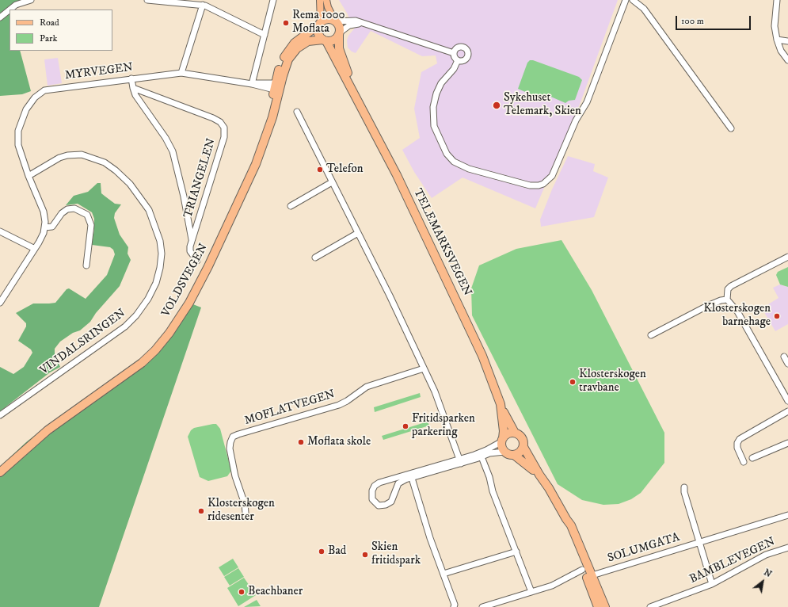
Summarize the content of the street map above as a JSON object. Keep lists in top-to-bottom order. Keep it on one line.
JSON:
{"streets":{"highway":["TELEMARKSVEGEN","VOLDSVEGEN"],"street":["MYRVEGEN","TRIANGELEN","VINDALSRINGEN","MOFLATVEGEN","SOLUMGATA","BAMBLEVEGEN"]},"crossings":[["MYRVEGEN","TRIANGELEN"],["MYRVEGEN","VOLDSVEGEN"],["MYRVEGEN","VINDALSRINGEN"],["TELEMARKSVEGEN","VOLDSVEGEN"]],"places":["Rema 1000 Moflata","Sykehuset Telemark, Skien","Telefon","Klosterskogen barnehage","Klosterskogen travbane","Fritidsparken parkering","Moflata skole","Klosterskogen ridesenter","Bad","Skien fritidspark","Beachbaner"],"legend":["Road","Park"],"scale_bar":"100 m","north":"top right"}
